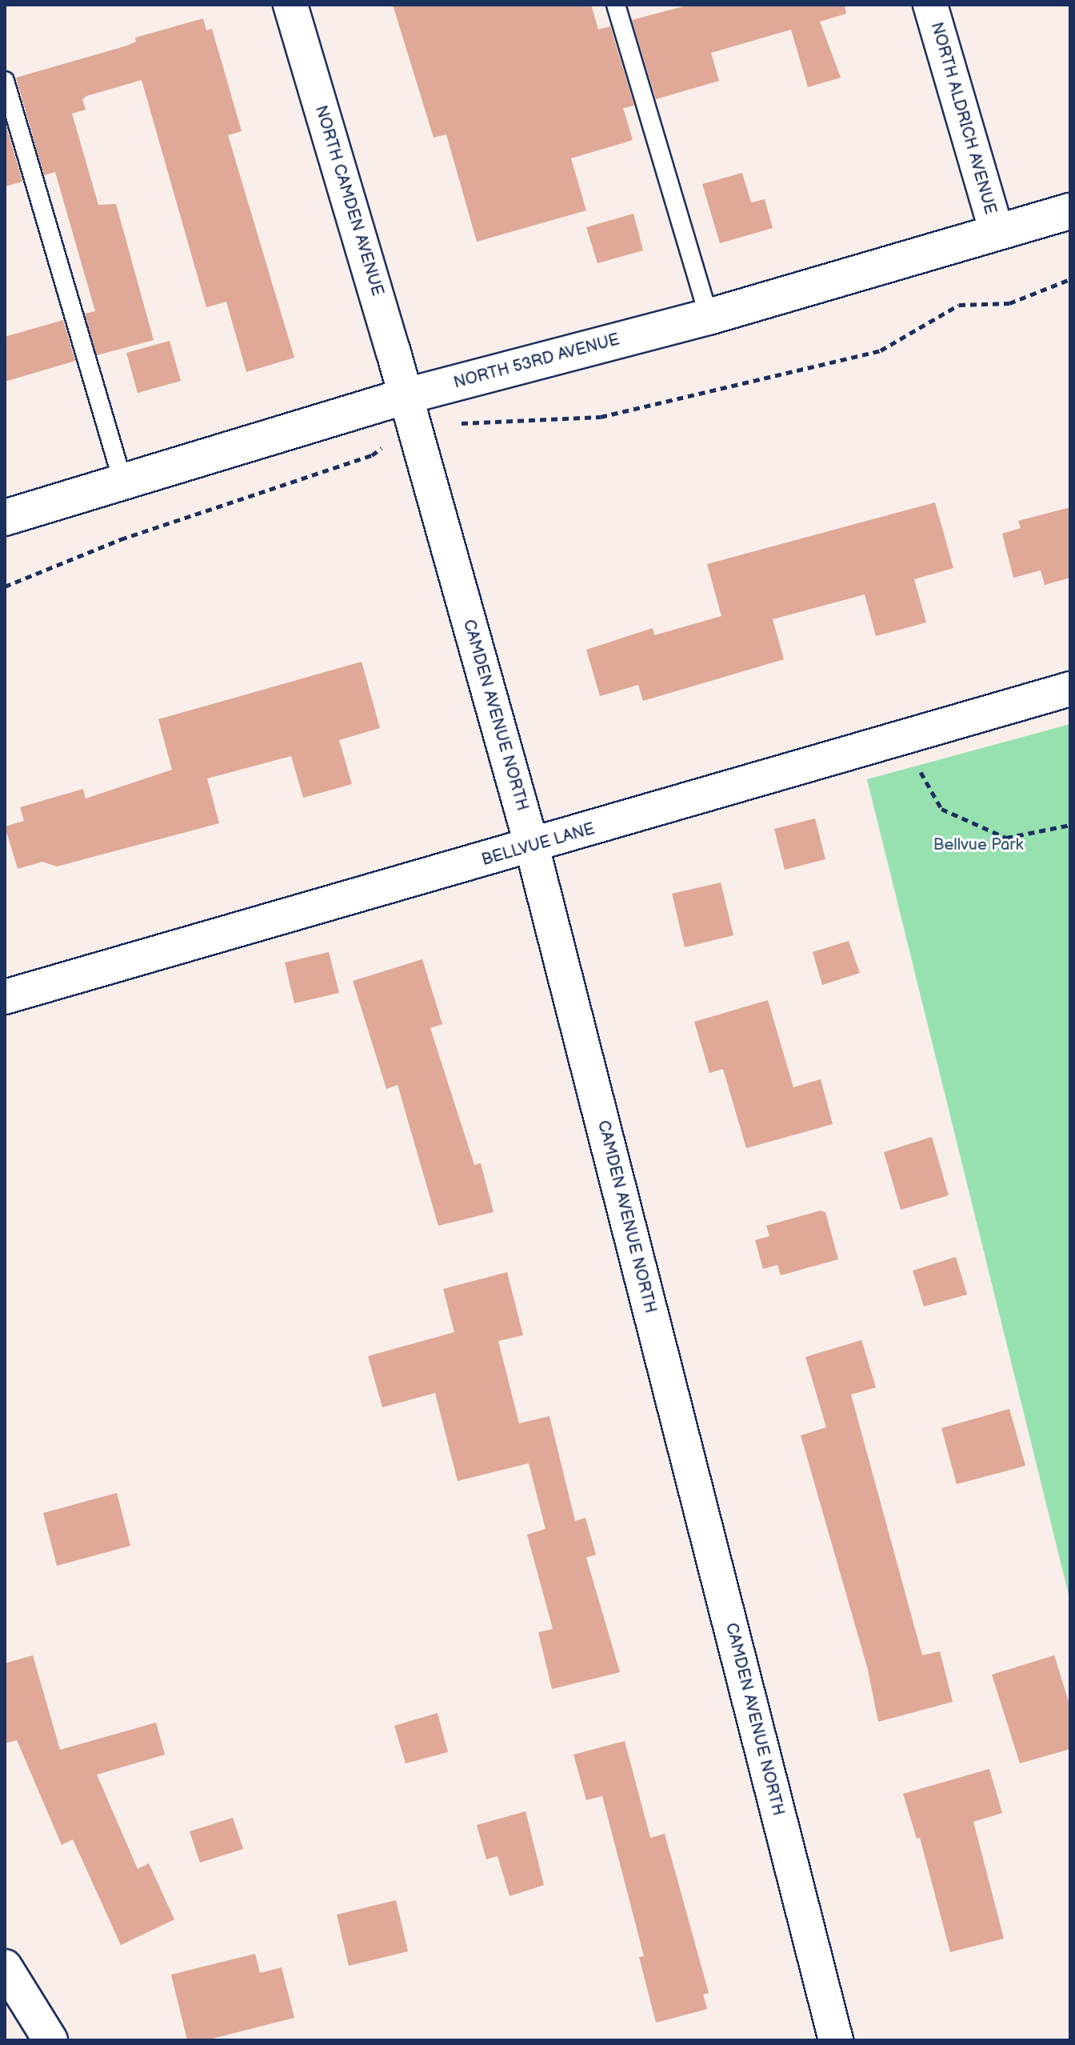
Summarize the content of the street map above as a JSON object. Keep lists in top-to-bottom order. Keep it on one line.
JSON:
{"streets":{"street":["NORTH ALDRICH AVENUE","NORTH CAMDEN AVENUE","NORTH 53RD AVENUE","CAMDEN AVENUE NORTH","BELLVUE LANE"]},"crossings":[["NORTH ALDRICH AVENUE","NORTH 53RD AVENUE"],["NORTH CAMDEN AVENUE","NORTH 53RD AVENUE"],["NORTH CAMDEN AVENUE","CAMDEN AVENUE NORTH"],["NORTH 53RD AVENUE","CAMDEN AVENUE NORTH"],["CAMDEN AVENUE NORTH","BELLVUE LANE"]],"parks":["Bellvue Park"]}
